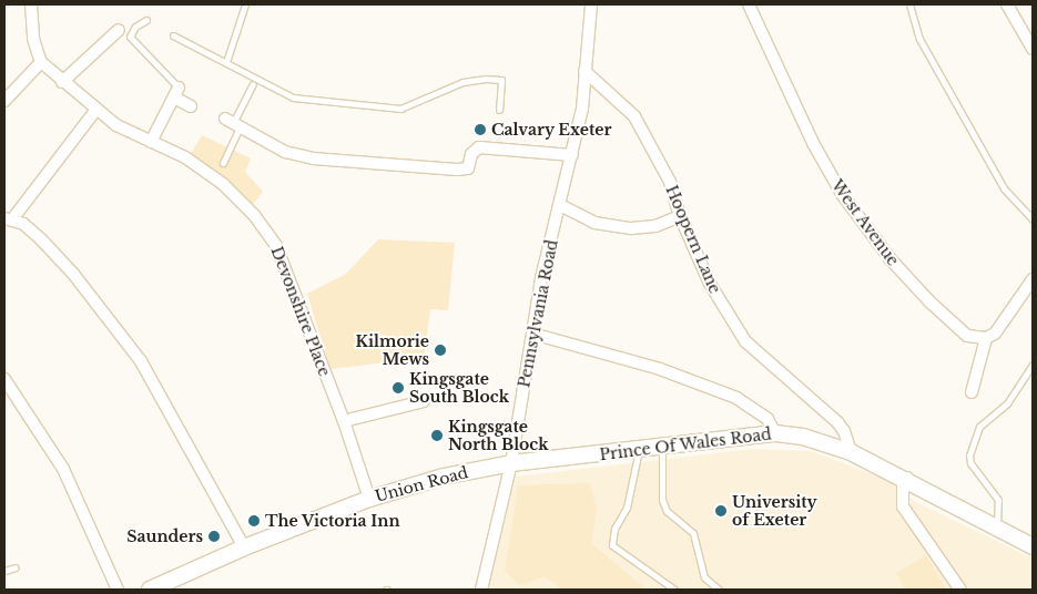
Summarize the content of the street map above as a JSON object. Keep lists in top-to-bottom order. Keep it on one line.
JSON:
{"streets":{"street":["West Avenue","Hoopern Lane","Devonshire Place","Pennsylvania Road","Prince Of Wales Road","Union Road"]},"crossings":[["Hoopern Lane","Pennsylvania Road"],["Hoopern Lane","Prince Of Wales Road"],["Devonshire Place","Union Road"],["Pennsylvania Road","Prince Of Wales Road"],["Pennsylvania Road","Union Road"],["Prince Of Wales Road","Union Road"]],"places":["Calvary Exeter","Kilmorie Mews","Kingsgate South Block","Kingsgate North Block","University of Exeter","The Victoria Inn","Saunders"]}
